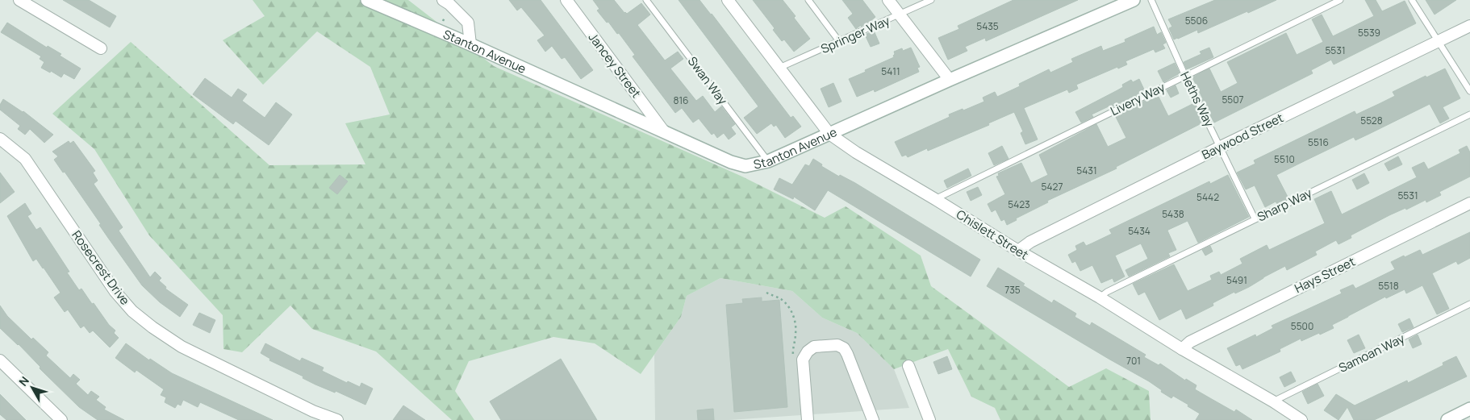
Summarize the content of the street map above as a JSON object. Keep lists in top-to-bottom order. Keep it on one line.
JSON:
{"streets":{"street":["Stanton Avenue","Jancey Street","Baywood Street","Chislett Street","Rosecrest Drive","Hays Street"],"lane":["Springer Way","Swan Way","Livery Way","Heths Way","Sharp Way","Samoan Way"]},"crossings":[["Springer Way","Chislett Street"],["Stanton Avenue","Jancey Street"],["Stanton Avenue","Swan Way"],["Stanton Avenue","Chislett Street"],["Livery Way","Heths Way"],["Livery Way","Chislett Street"],["Heths Way","Baywood Street"],["Heths Way","Sharp Way"],["Baywood Street","Chislett Street"],["Sharp Way","Chislett Street"],["Chislett Street","Hays Street"],["Chislett Street","Samoan Way"]],"house_numbers":["5506","5435","5539","5531","5411","5507","816","5528","5516","5510","5431","5427","5531","5442","5423","5438","5434","5491","5518","735","5500","701"],"north":"top left"}
